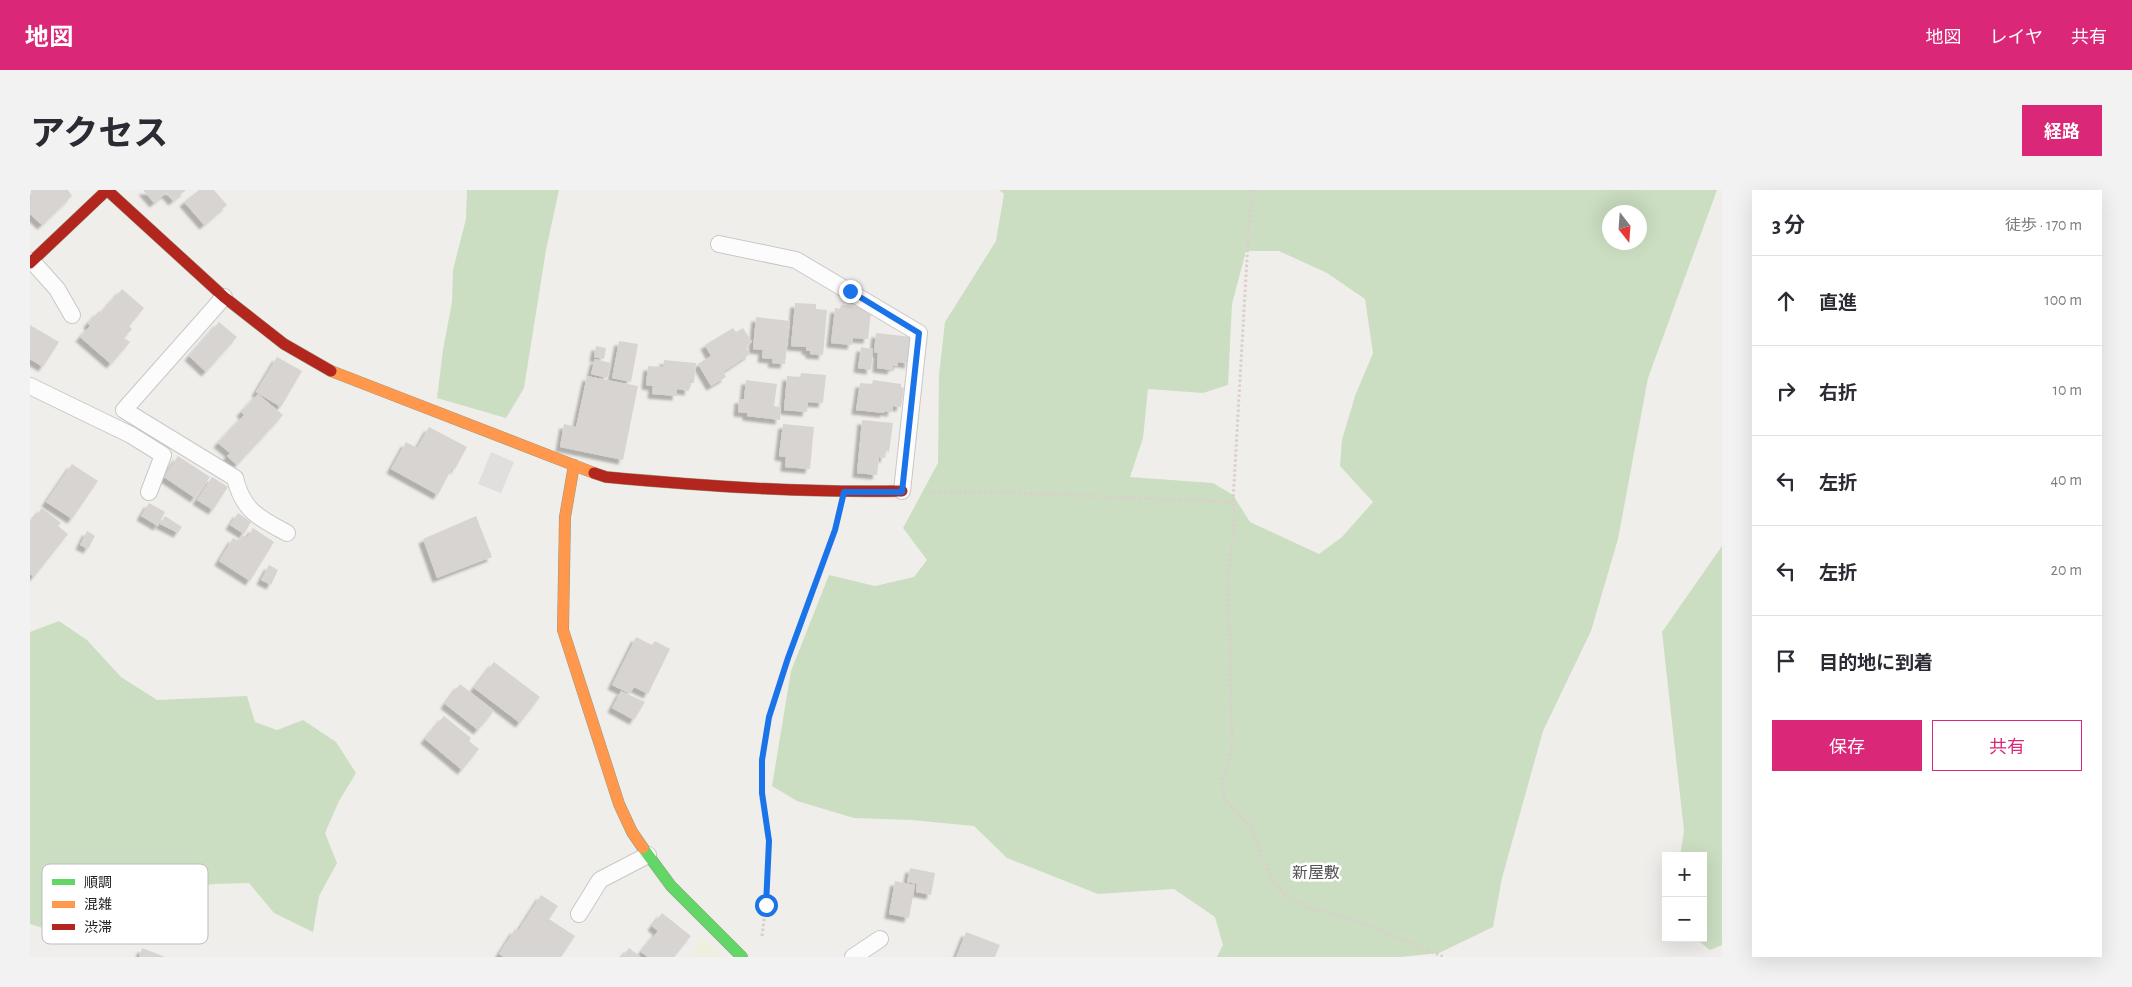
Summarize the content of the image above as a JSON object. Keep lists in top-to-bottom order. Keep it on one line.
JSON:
{"districts":["新屋敷"],"legend":["順調","混雑","渋滞"],"north":"bottom","page":{"header":"地図","nav":["地図","レイヤ","共有"],"title":"アクセス","buttons":["経路",["保存","共有"]],"heading":["3 分","徒歩 · 170 m"],"list":[["直進","100 m"],["右折","10 m"],["左折","40 m"],["左折","20 m"],"目的地に到着"],"map_buttons":["+","−"]}}
